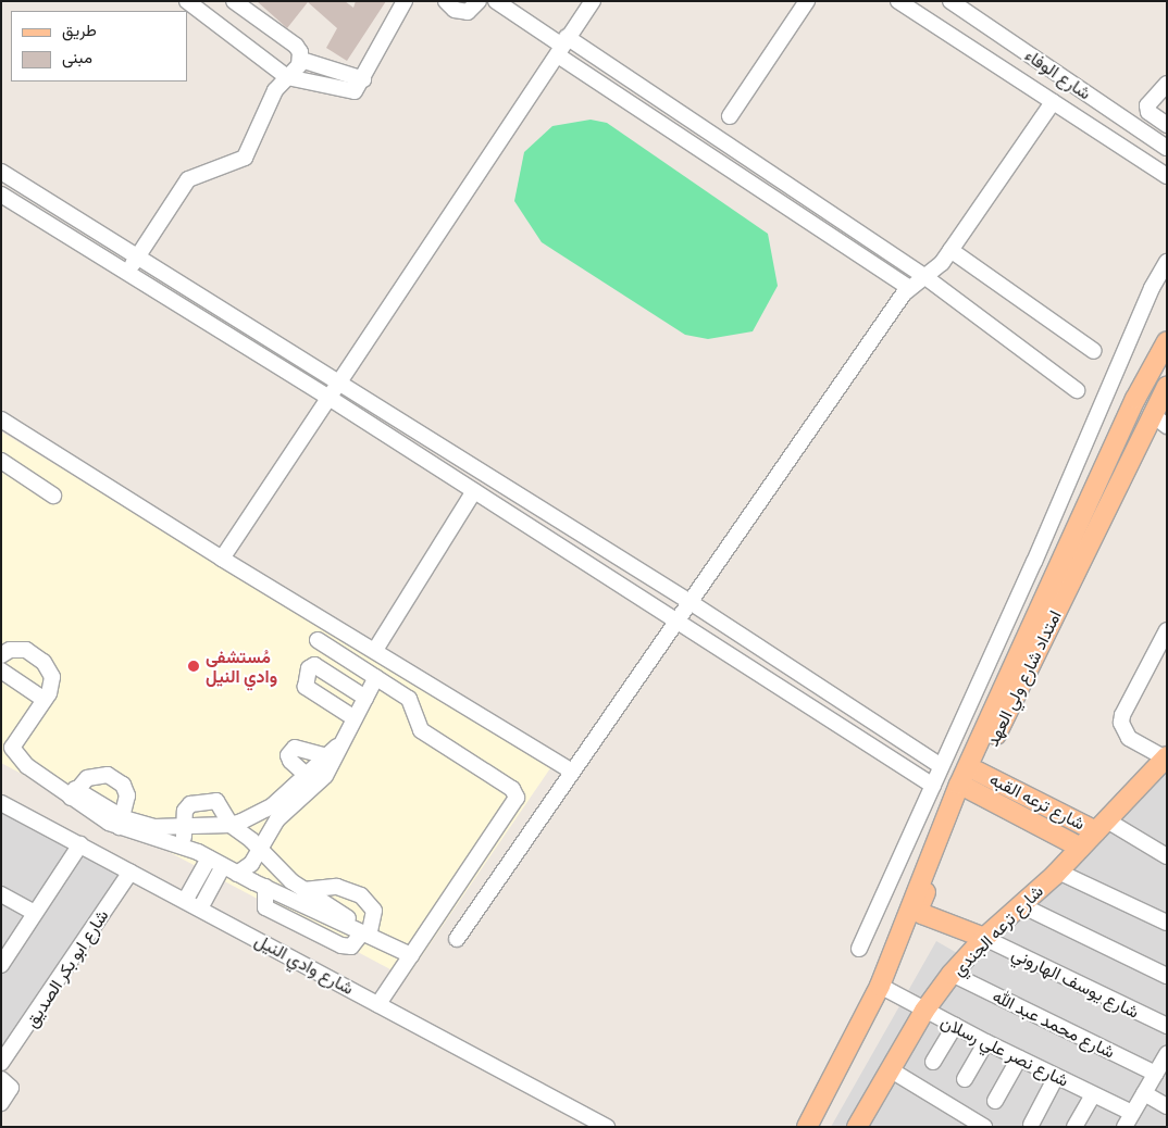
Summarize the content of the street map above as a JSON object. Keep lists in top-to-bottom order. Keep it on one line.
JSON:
{"streets":{"main road":["امتداد شارع ولي العهد","شارع ترعه القبه","شارع ترعه الجندي"],"street":["شارع الوفاء","شارع وادي النيل","شارع ابو بكر الصديق","شارع يوسف الهاروني","شارع محمد عبد الله","شارع نصر علي رسلان"]},"crossings":[["امتداد شارع ولي العهد","شارع ترعه القبه"],["شارع ترعه القبه","شارع ترعه الجندي"],["شارع ترعه الجندي","شارع يوسف الهاروني"],["شارع ترعه الجندي","شارع محمد عبد الله"],["شارع ترعه الجندي","شارع نصر علي رسلان"],["شارع وادي النيل","شارع ابو بكر الصديق"]],"places":["مُستشفى وادي النيل"],"legend":["طريق","مبنى"]}
